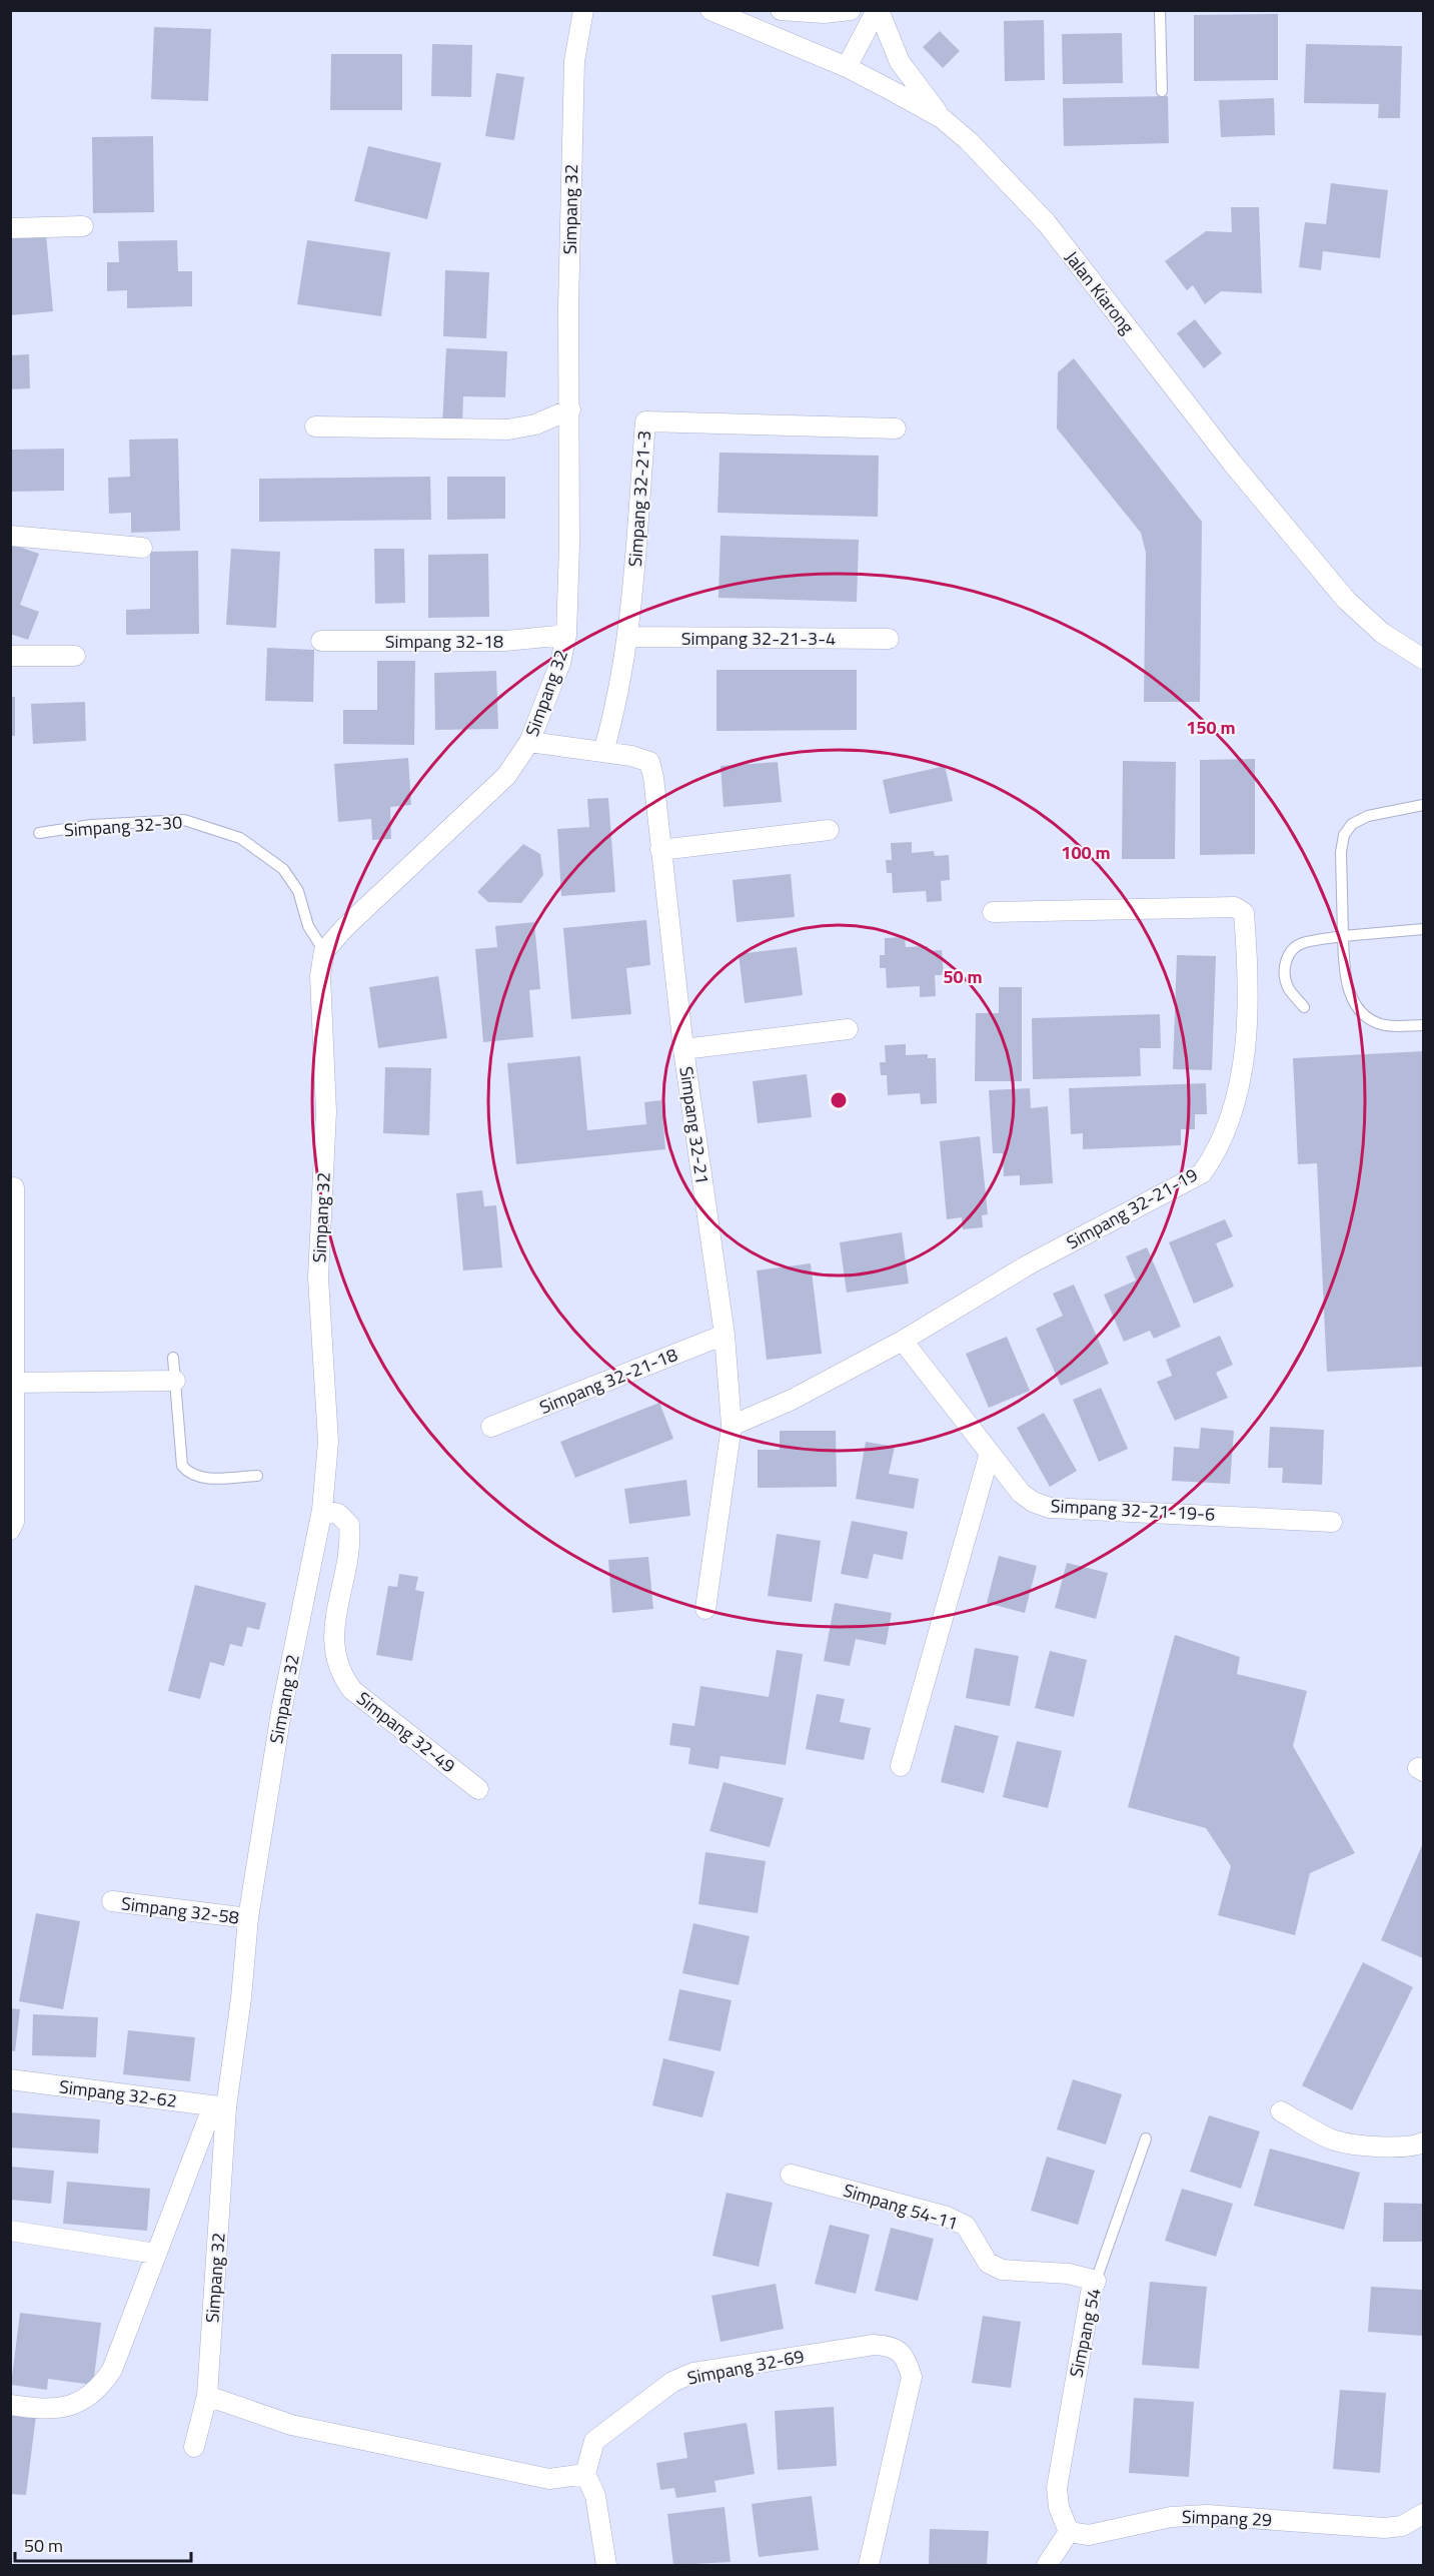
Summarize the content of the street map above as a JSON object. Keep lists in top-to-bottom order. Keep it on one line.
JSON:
{"streets":{"street":["Simpang 32","Jalan Kiarong","Simpang 32-21-3","Simpang 32-21-3-4","Simpang 32-18","Simpang 32-21","Simpang 32-21-19","Simpang 32-21-18","Simpang 32-21-19-6","Simpang 32-49","Simpang 32-58","Simpang 32-62","Simpang 54-11","Simpang 54","Simpang 32-69","Simpang 29"],"lane":["Simpang 32-30"]},"crossings":[["Simpang 32","Simpang 32-18"],["Simpang 32","Simpang 32-30"],["Simpang 32","Simpang 32-21"],["Simpang 32","Simpang 32-49"],["Simpang 32","Simpang 32-58"],["Simpang 32","Simpang 32-62"],["Simpang 32-21-3","Simpang 32-21-3-4"],["Simpang 32-21-3","Simpang 32-21"],["Simpang 32-21","Simpang 32-21-19"],["Simpang 32-21","Simpang 32-21-18"],["Simpang 32-21-19","Simpang 32-21-19-6"],["Simpang 54-11","Simpang 54"],["Simpang 54","Simpang 29"]],"scale_bar":"50 m","rings":["150 m","100 m","50 m"]}
